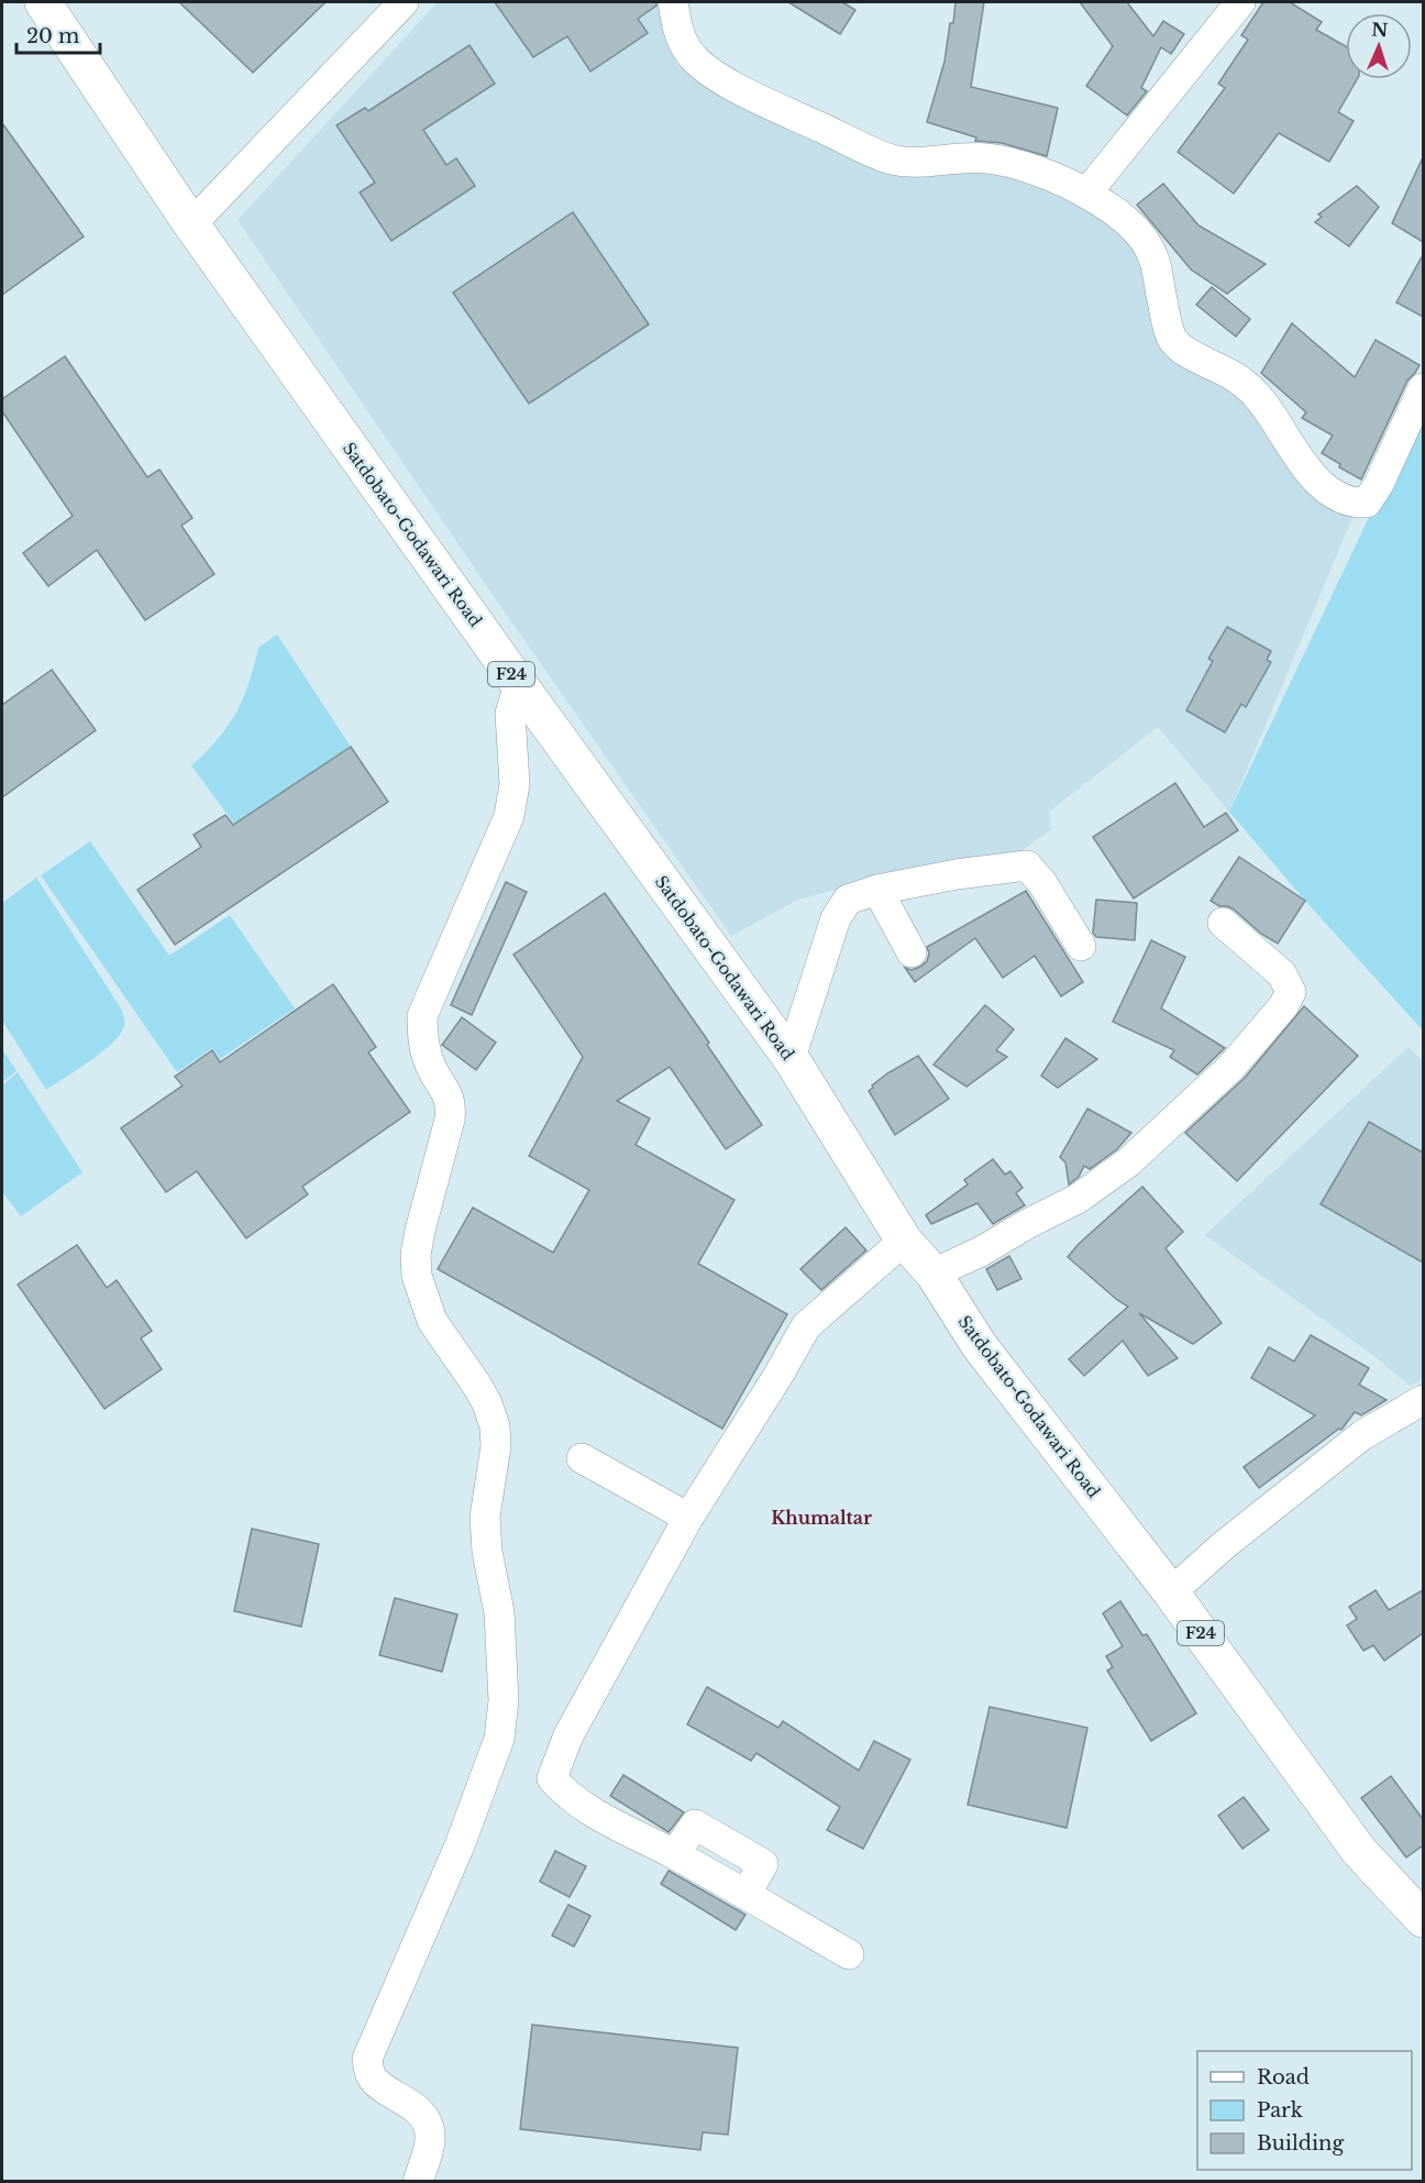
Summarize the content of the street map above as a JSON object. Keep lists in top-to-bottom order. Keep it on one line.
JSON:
{"streets":{"main road":["Satdobato-Godawari Road","F24"]},"districts":["Khumaltar"],"legend":["Road","Park","Building"],"scale_bar":"20 m","north":"top"}
